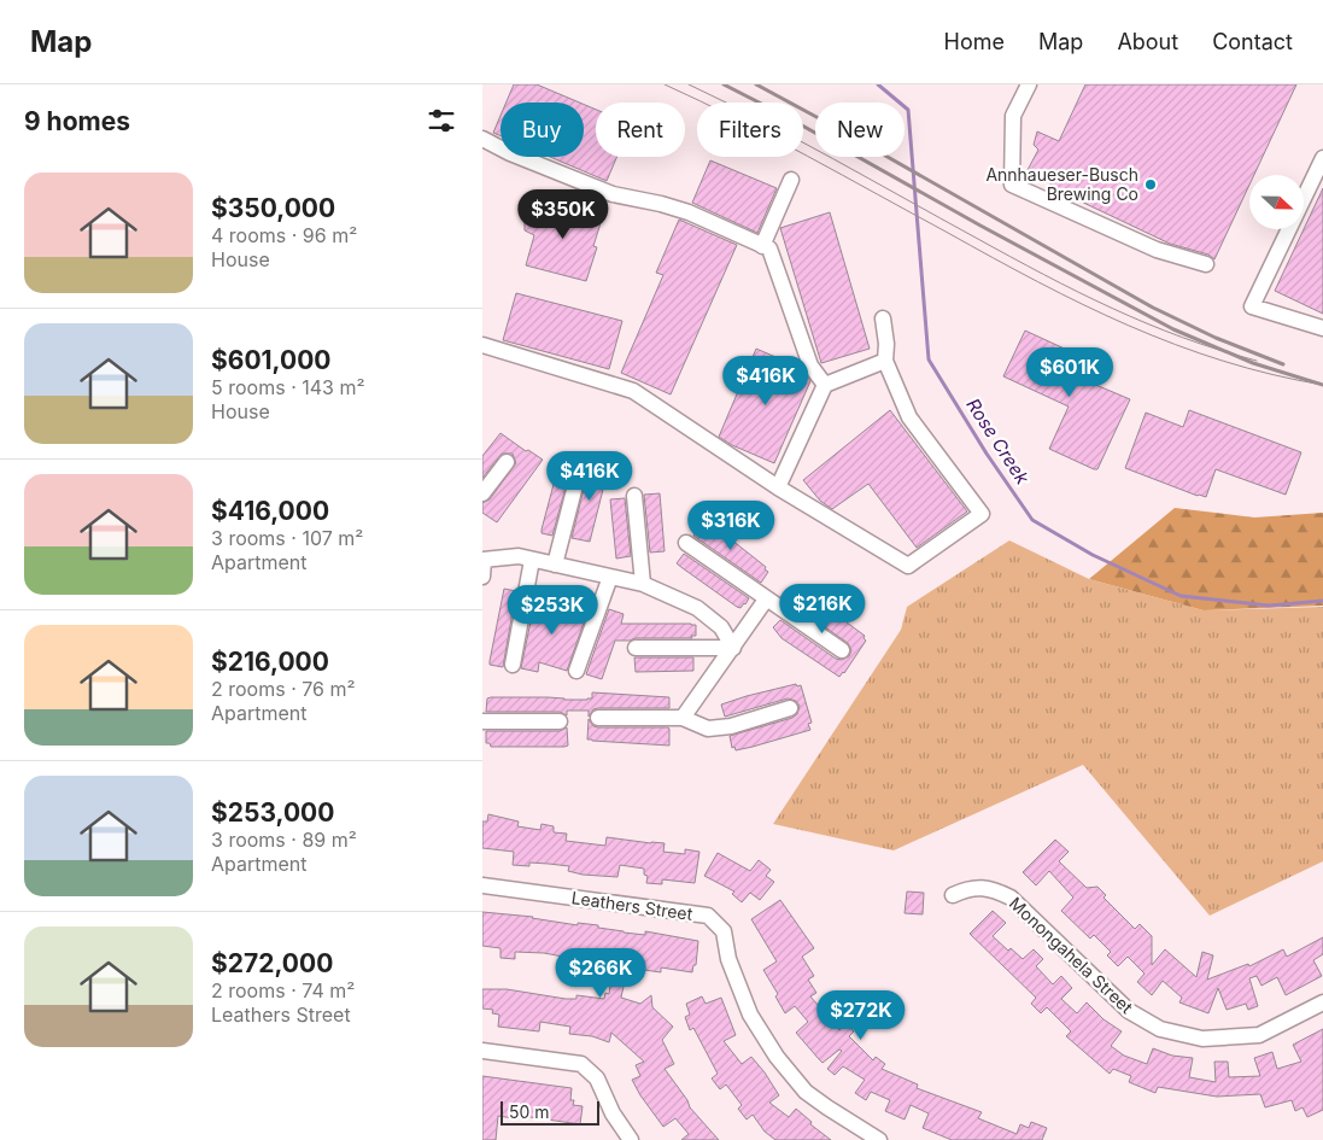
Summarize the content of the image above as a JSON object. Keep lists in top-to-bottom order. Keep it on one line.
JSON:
{"streets":{"street":["Leathers Street","Monongahela Street"]},"water":["Rose Creek"],"places":["Annhaueser-Busch Brewing Co"],"scale_bar":"50 m","north":"right","page":{"header":"Map","nav":["Home","Map","About","Contact"],"heading":"9 homes","chip":["Buy","Rent","Filters","New"],"list":[{"name":"$350,000","note":"4 rooms · 96 m² · House"},{"name":"$601,000","note":"5 rooms · 143 m² · House"},{"name":"$416,000","note":"3 rooms · 107 m² · Apartment"},{"name":"$216,000","note":"2 rooms · 76 m² · Apartment"},{"name":"$253,000","note":"3 rooms · 89 m² · Apartment"},{"name":"$272,000","note":"2 rooms · 74 m² · Leathers Street"}],"price":["$350K","$601K","$416K","$416K","$316K","$216K","$253K","$266K","$272K"],"scale":"50 m"}}
